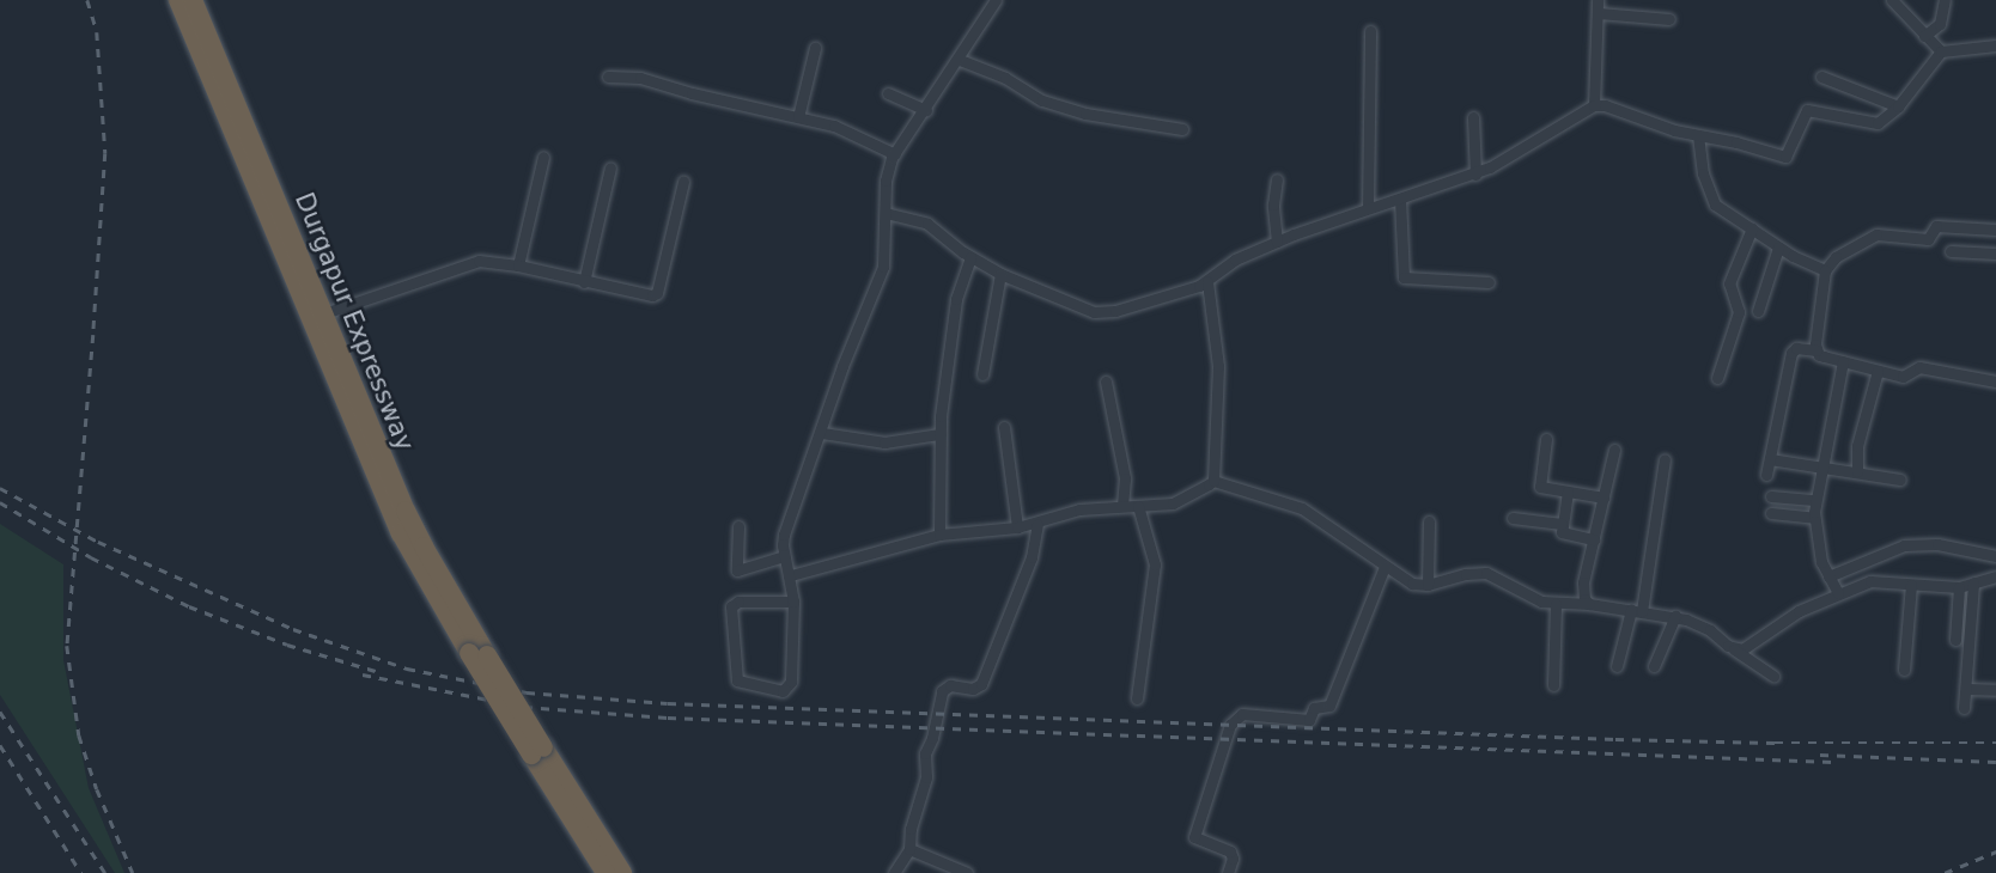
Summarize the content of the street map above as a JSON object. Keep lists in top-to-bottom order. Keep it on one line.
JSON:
{"streets":{"highway":["Durgapur Expressway"]}}
